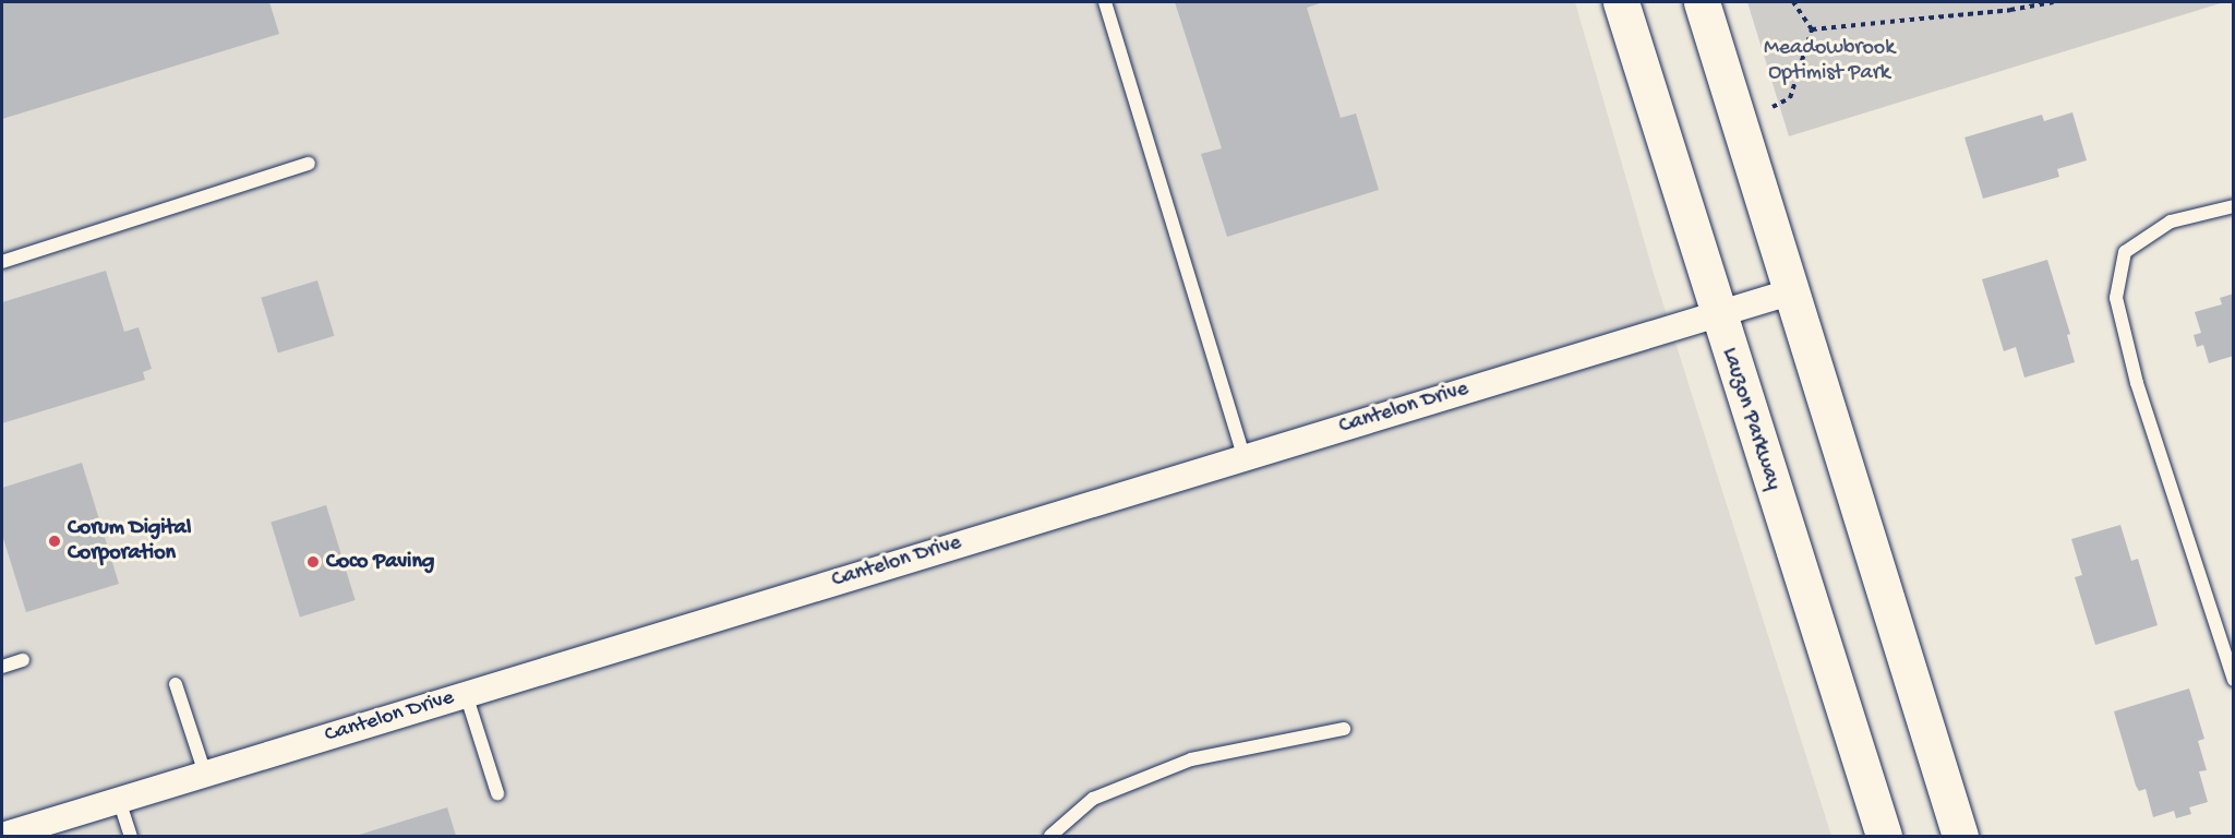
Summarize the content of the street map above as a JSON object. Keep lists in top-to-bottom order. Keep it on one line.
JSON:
{"streets":{"main road":["Lauzon Parkway"],"street":["Cantelon Drive"]},"crossings":[["Cantelon Drive","Lauzon Parkway"]],"parks":["Meadowbrook Optimist Park"],"places":["Corum Digital Corporation","Coco Paving"]}
